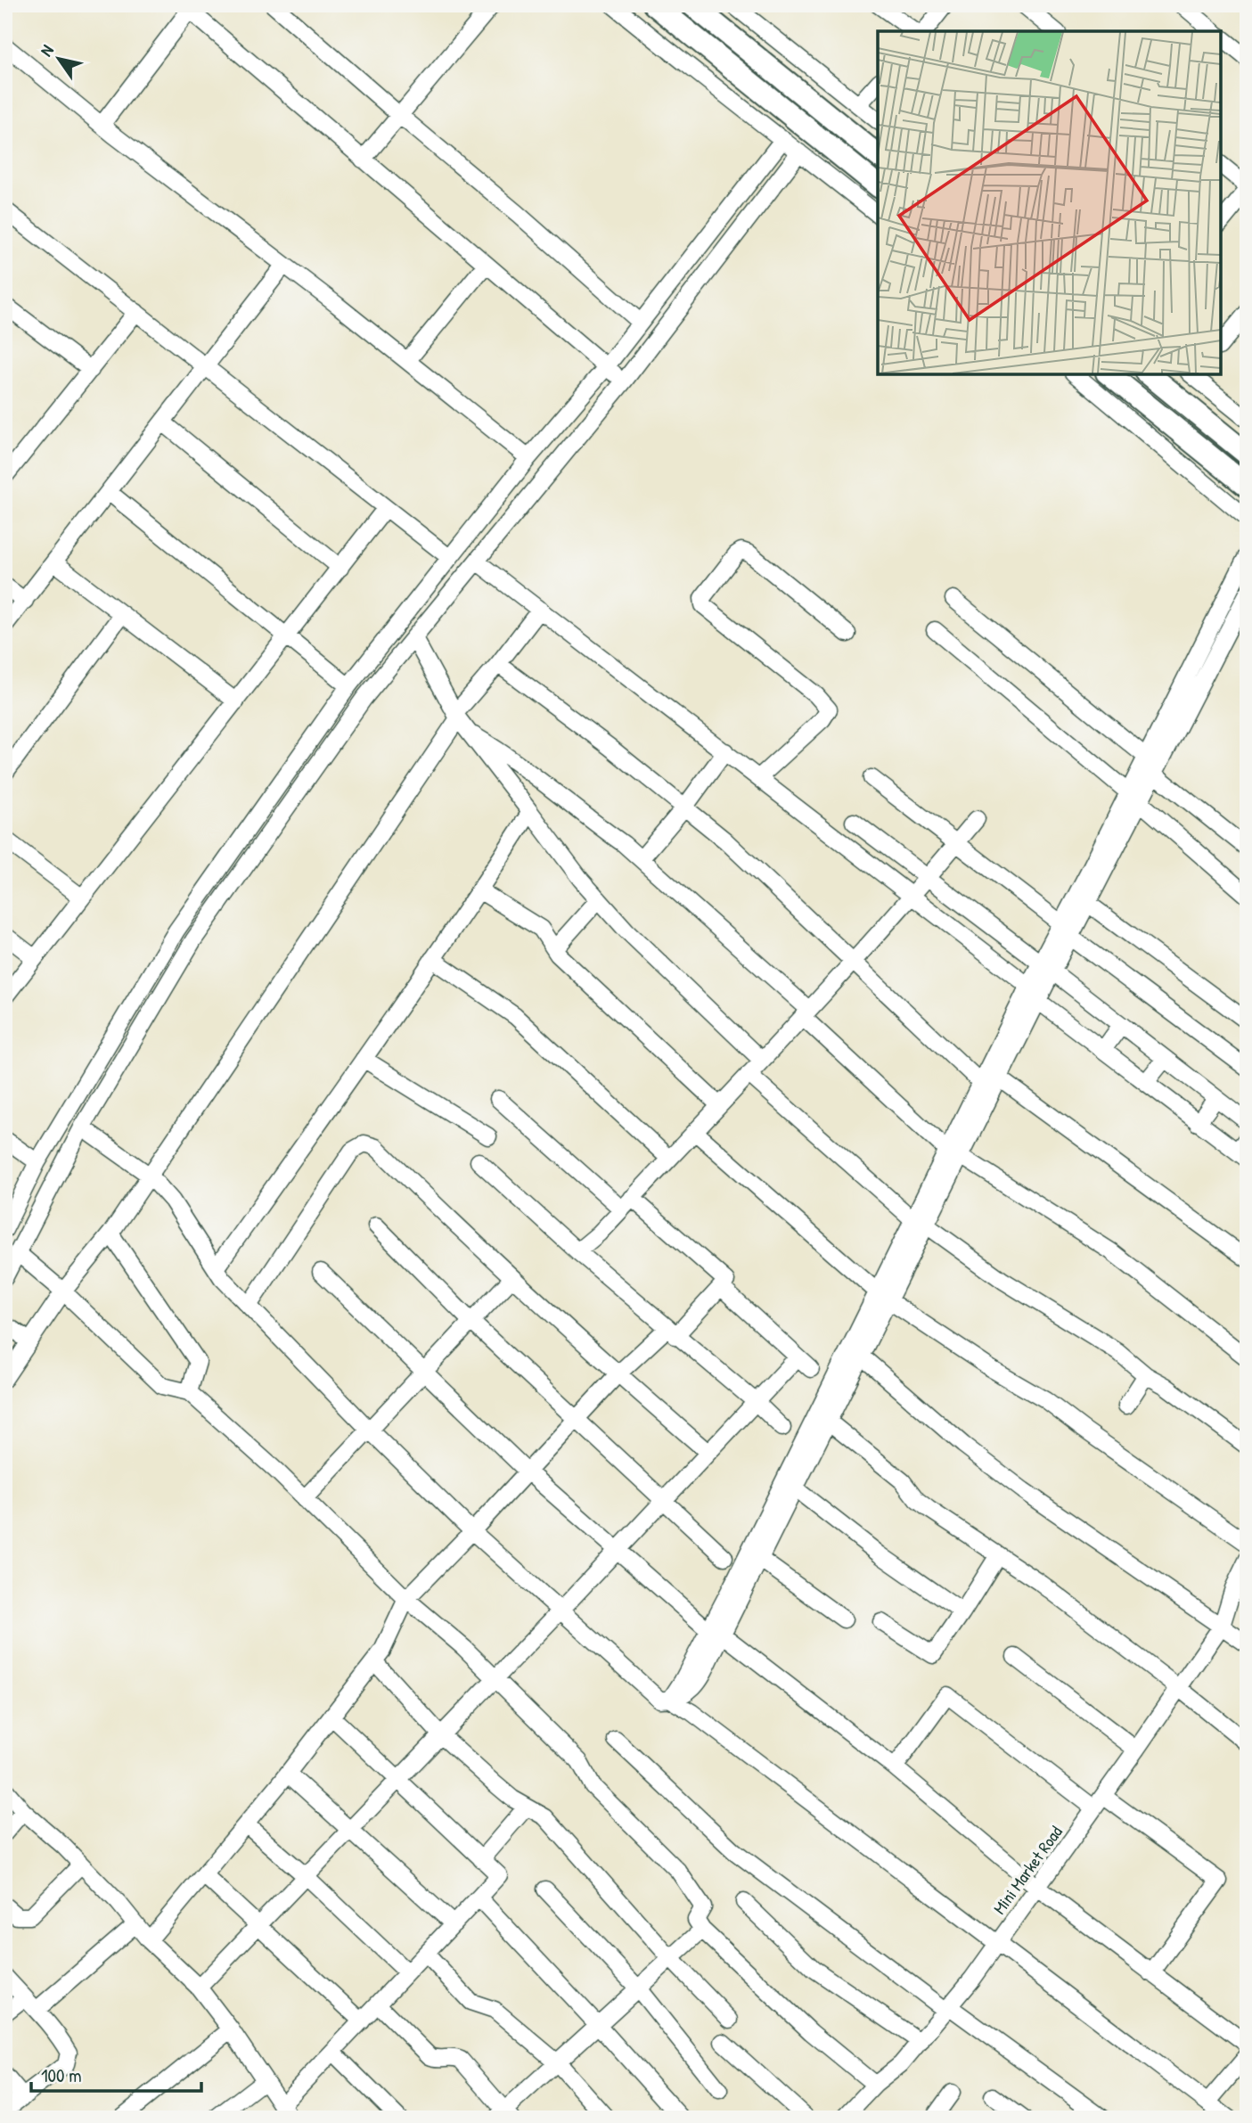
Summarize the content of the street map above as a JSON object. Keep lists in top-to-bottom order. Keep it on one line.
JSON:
{"streets":{"street":["Mini Market Road"]},"scale_bar":"100 m","north":"top left"}
